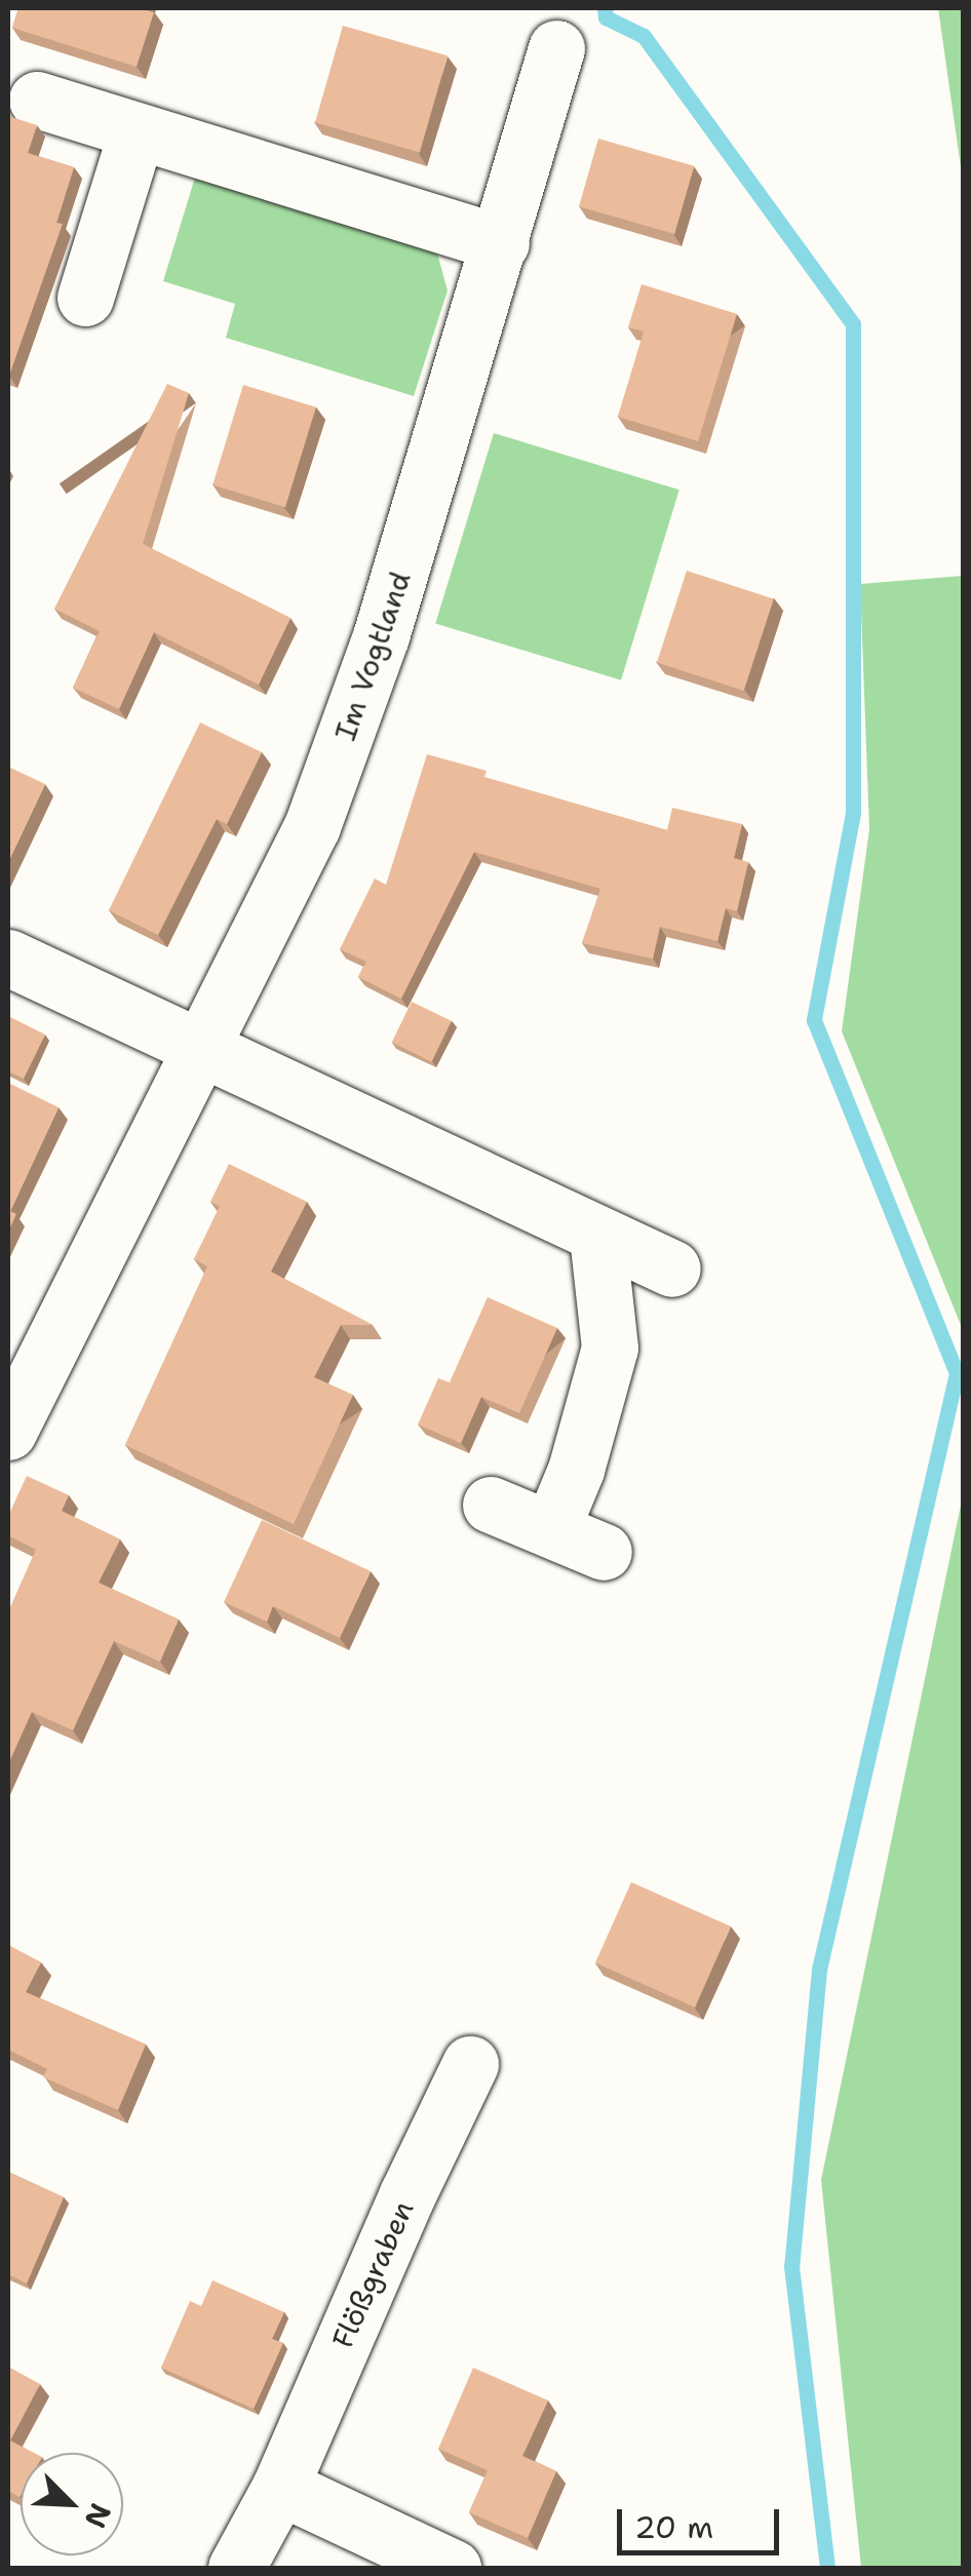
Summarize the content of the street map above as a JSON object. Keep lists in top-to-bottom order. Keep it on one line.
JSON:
{"streets":{"street":["Im Vogtland","Flößgraben"]},"scale_bar":"20 m","north":"bottom right"}
